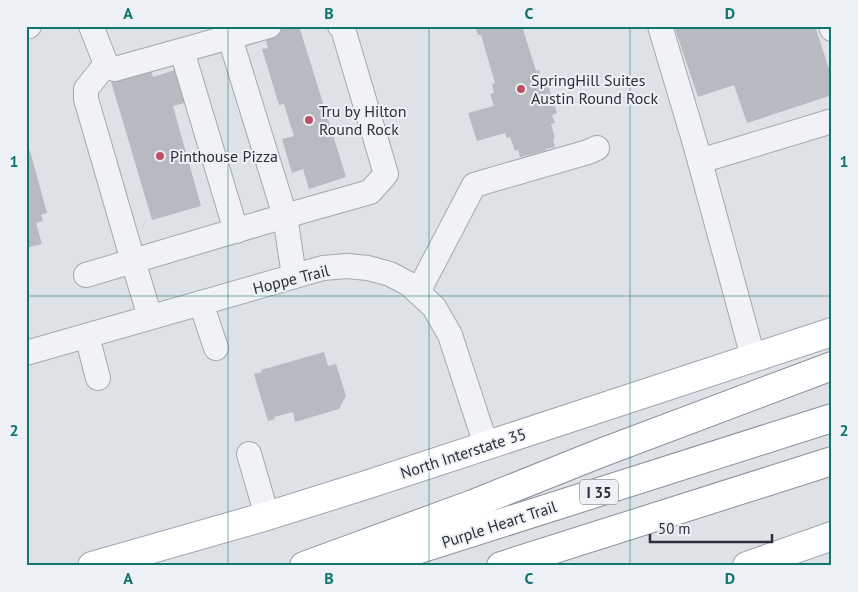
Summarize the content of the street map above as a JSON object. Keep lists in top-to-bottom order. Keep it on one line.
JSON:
{"streets":{"main road":["North Interstate 35","I 35","Purple Heart Trail"],"street":["Hoppe Trail"]},"crossings":[["Hoppe Trail","North Interstate 35"]],"places":["SpringHill Suites Austin Round Rock","Tru by Hilton Round Rock","Pinthouse Pizza"],"scale_bar":"50 m","grid":{"columns":["A","B","C","D"],"rows":["1","2"]}}
